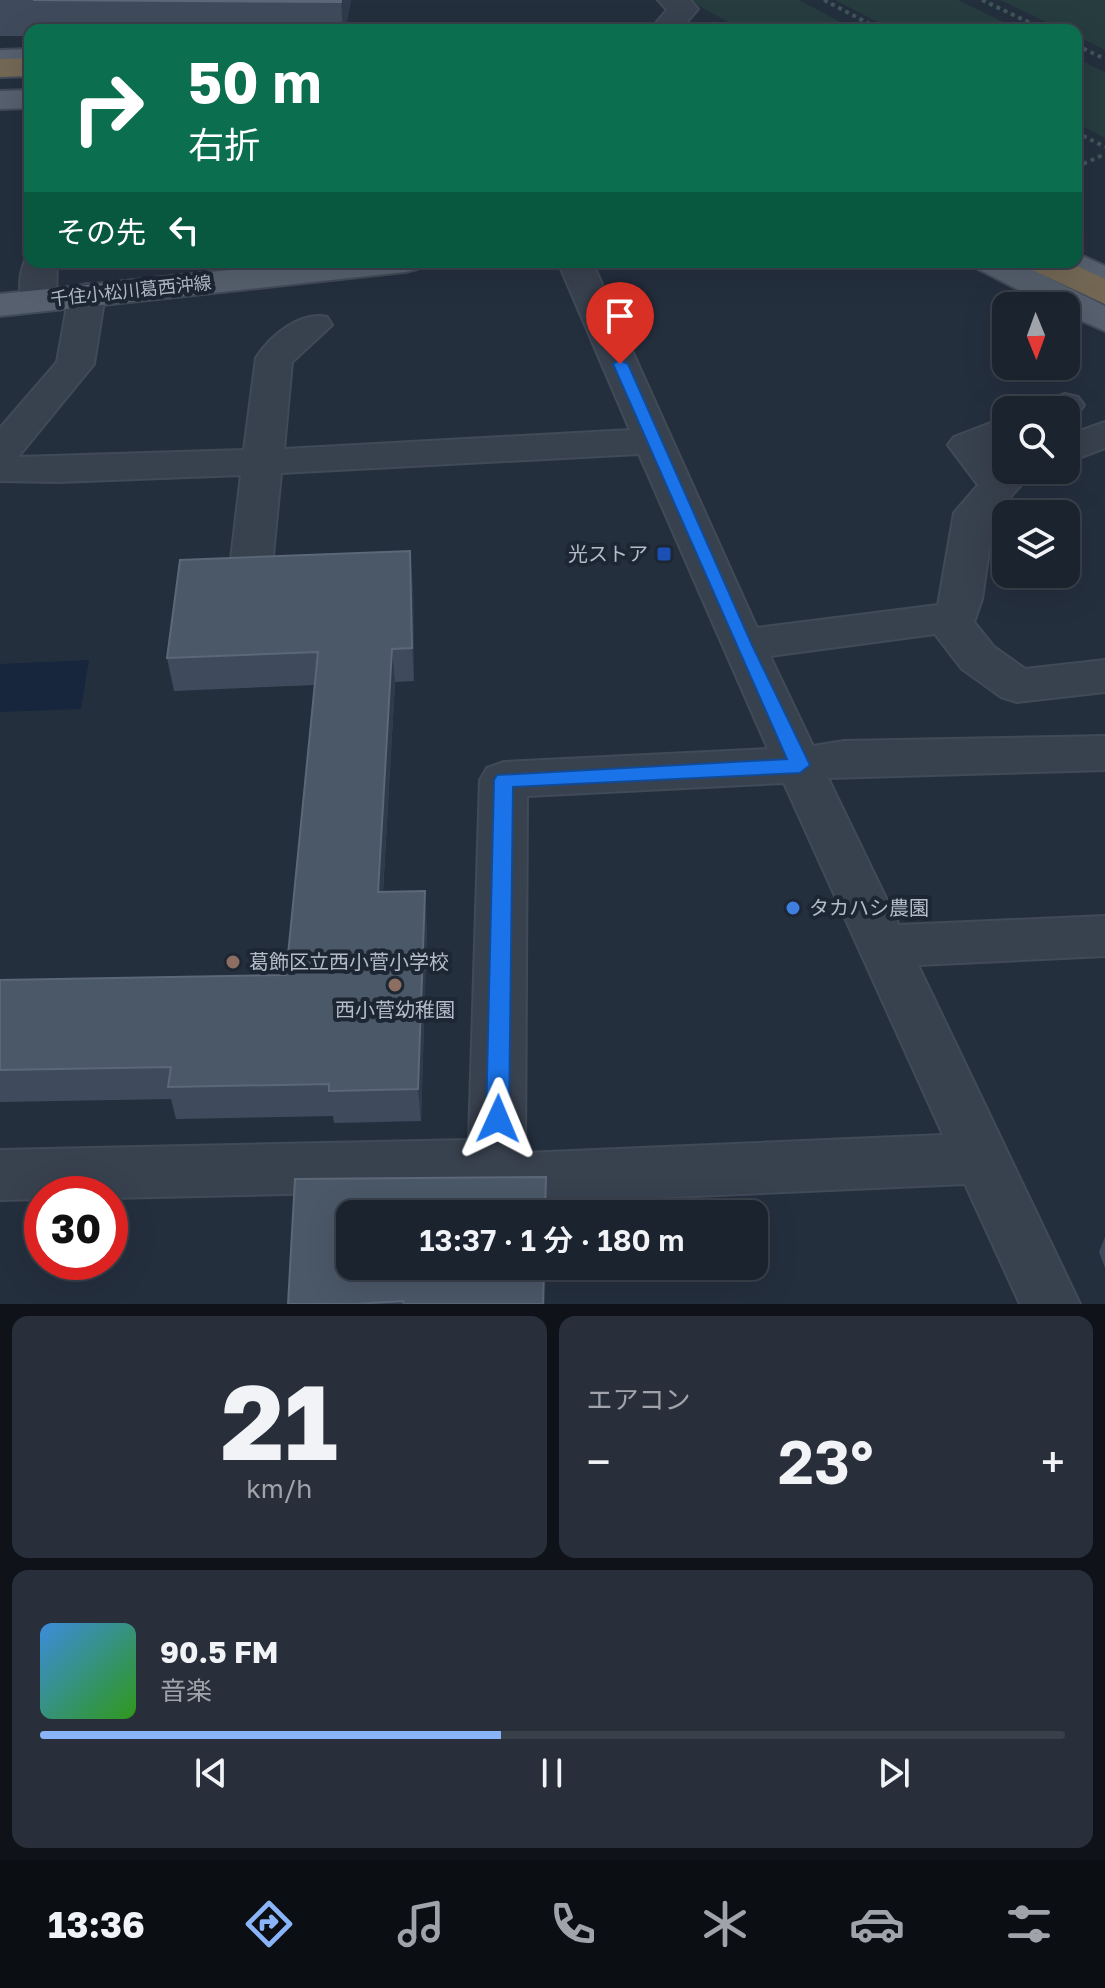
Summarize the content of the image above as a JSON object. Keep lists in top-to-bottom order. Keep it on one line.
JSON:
{"streets":{"main road":["千住小松川葛西沖線"]},"places":{"transit":["光ストア"],"other":["タカハシ農園","葛飾区立西小菅小学校","西小菅幼稚園"]},"north":"bottom","page":{"turn":["50 m","右折"],"then":"その先","limit":"30","trip":"13:37 · 1 分 · 180 m","tile":[["21","km/h"],"エアコン"],"heat":["−","23°","+"],"song":["90.5 FM","音楽"],"tabs":"13:36"}}
